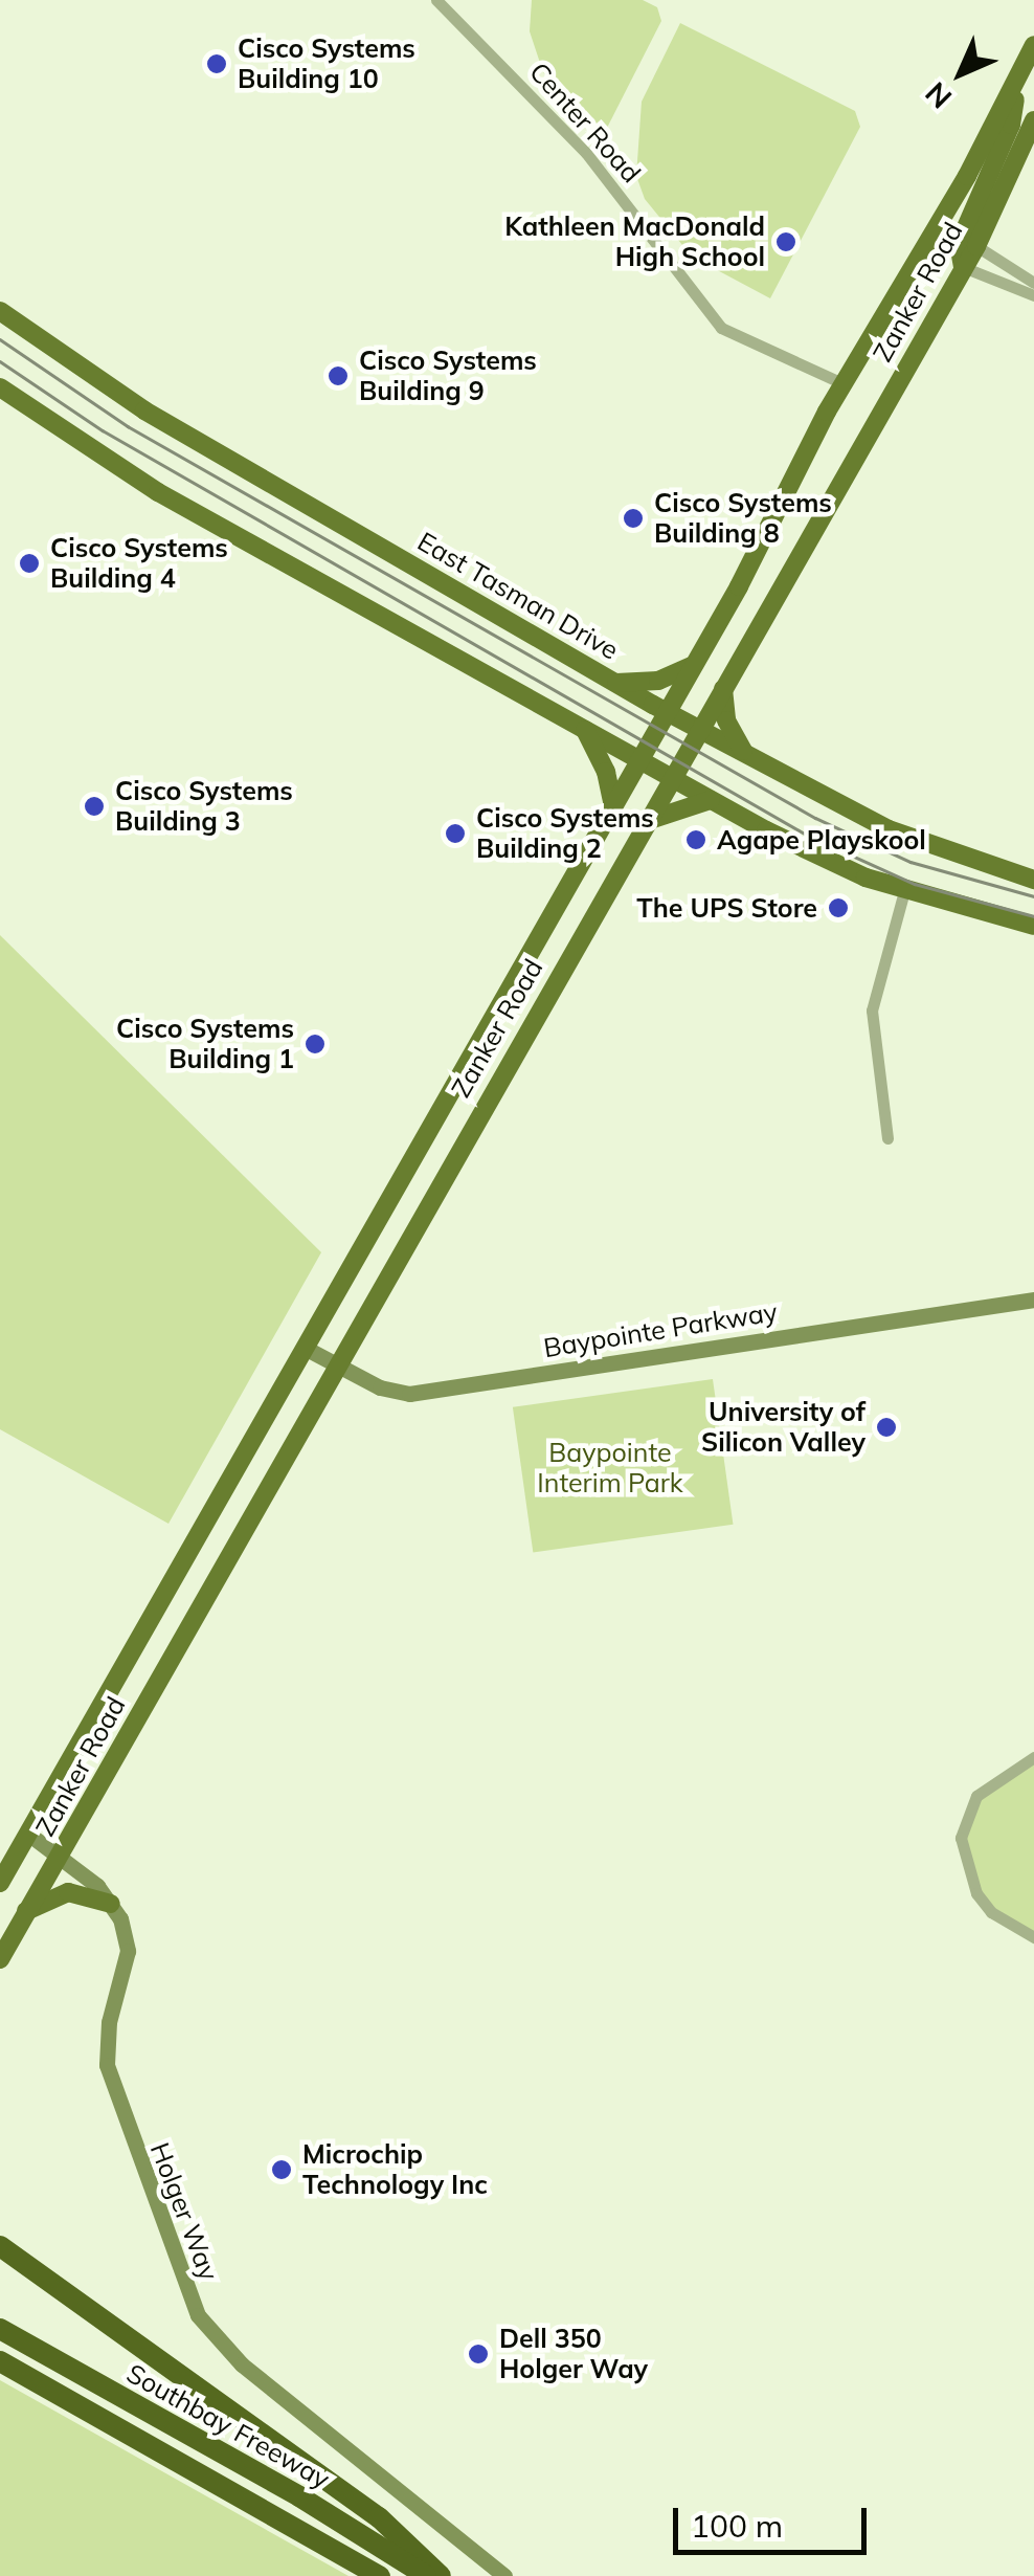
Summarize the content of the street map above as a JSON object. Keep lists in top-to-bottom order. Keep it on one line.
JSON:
{"streets":{"highway":["Southbay Freeway"],"main road":["Zanker Road","East Tasman Drive"],"street":["Center Road","Baypointe Parkway","Holger Way"]},"crossings":[["Center Road","Zanker Road"],["Zanker Road","East Tasman Drive"],["Zanker Road","Baypointe Parkway"],["Zanker Road","Holger Way"]],"parks":["Baypointe Interim Park"],"places":["Cisco Systems Building 10","Kathleen MacDonald High School","Cisco Systems Building 9","Cisco Systems Building 8","Cisco Systems Building 4","Cisco Systems Building 3","Cisco Systems Building 2","Agape Playskool","The UPS Store","Cisco Systems Building 1","University of Silicon Valley","Microchip Technology Inc","Dell 350 Holger Way"],"scale_bar":"100 m","north":"bottom left"}
